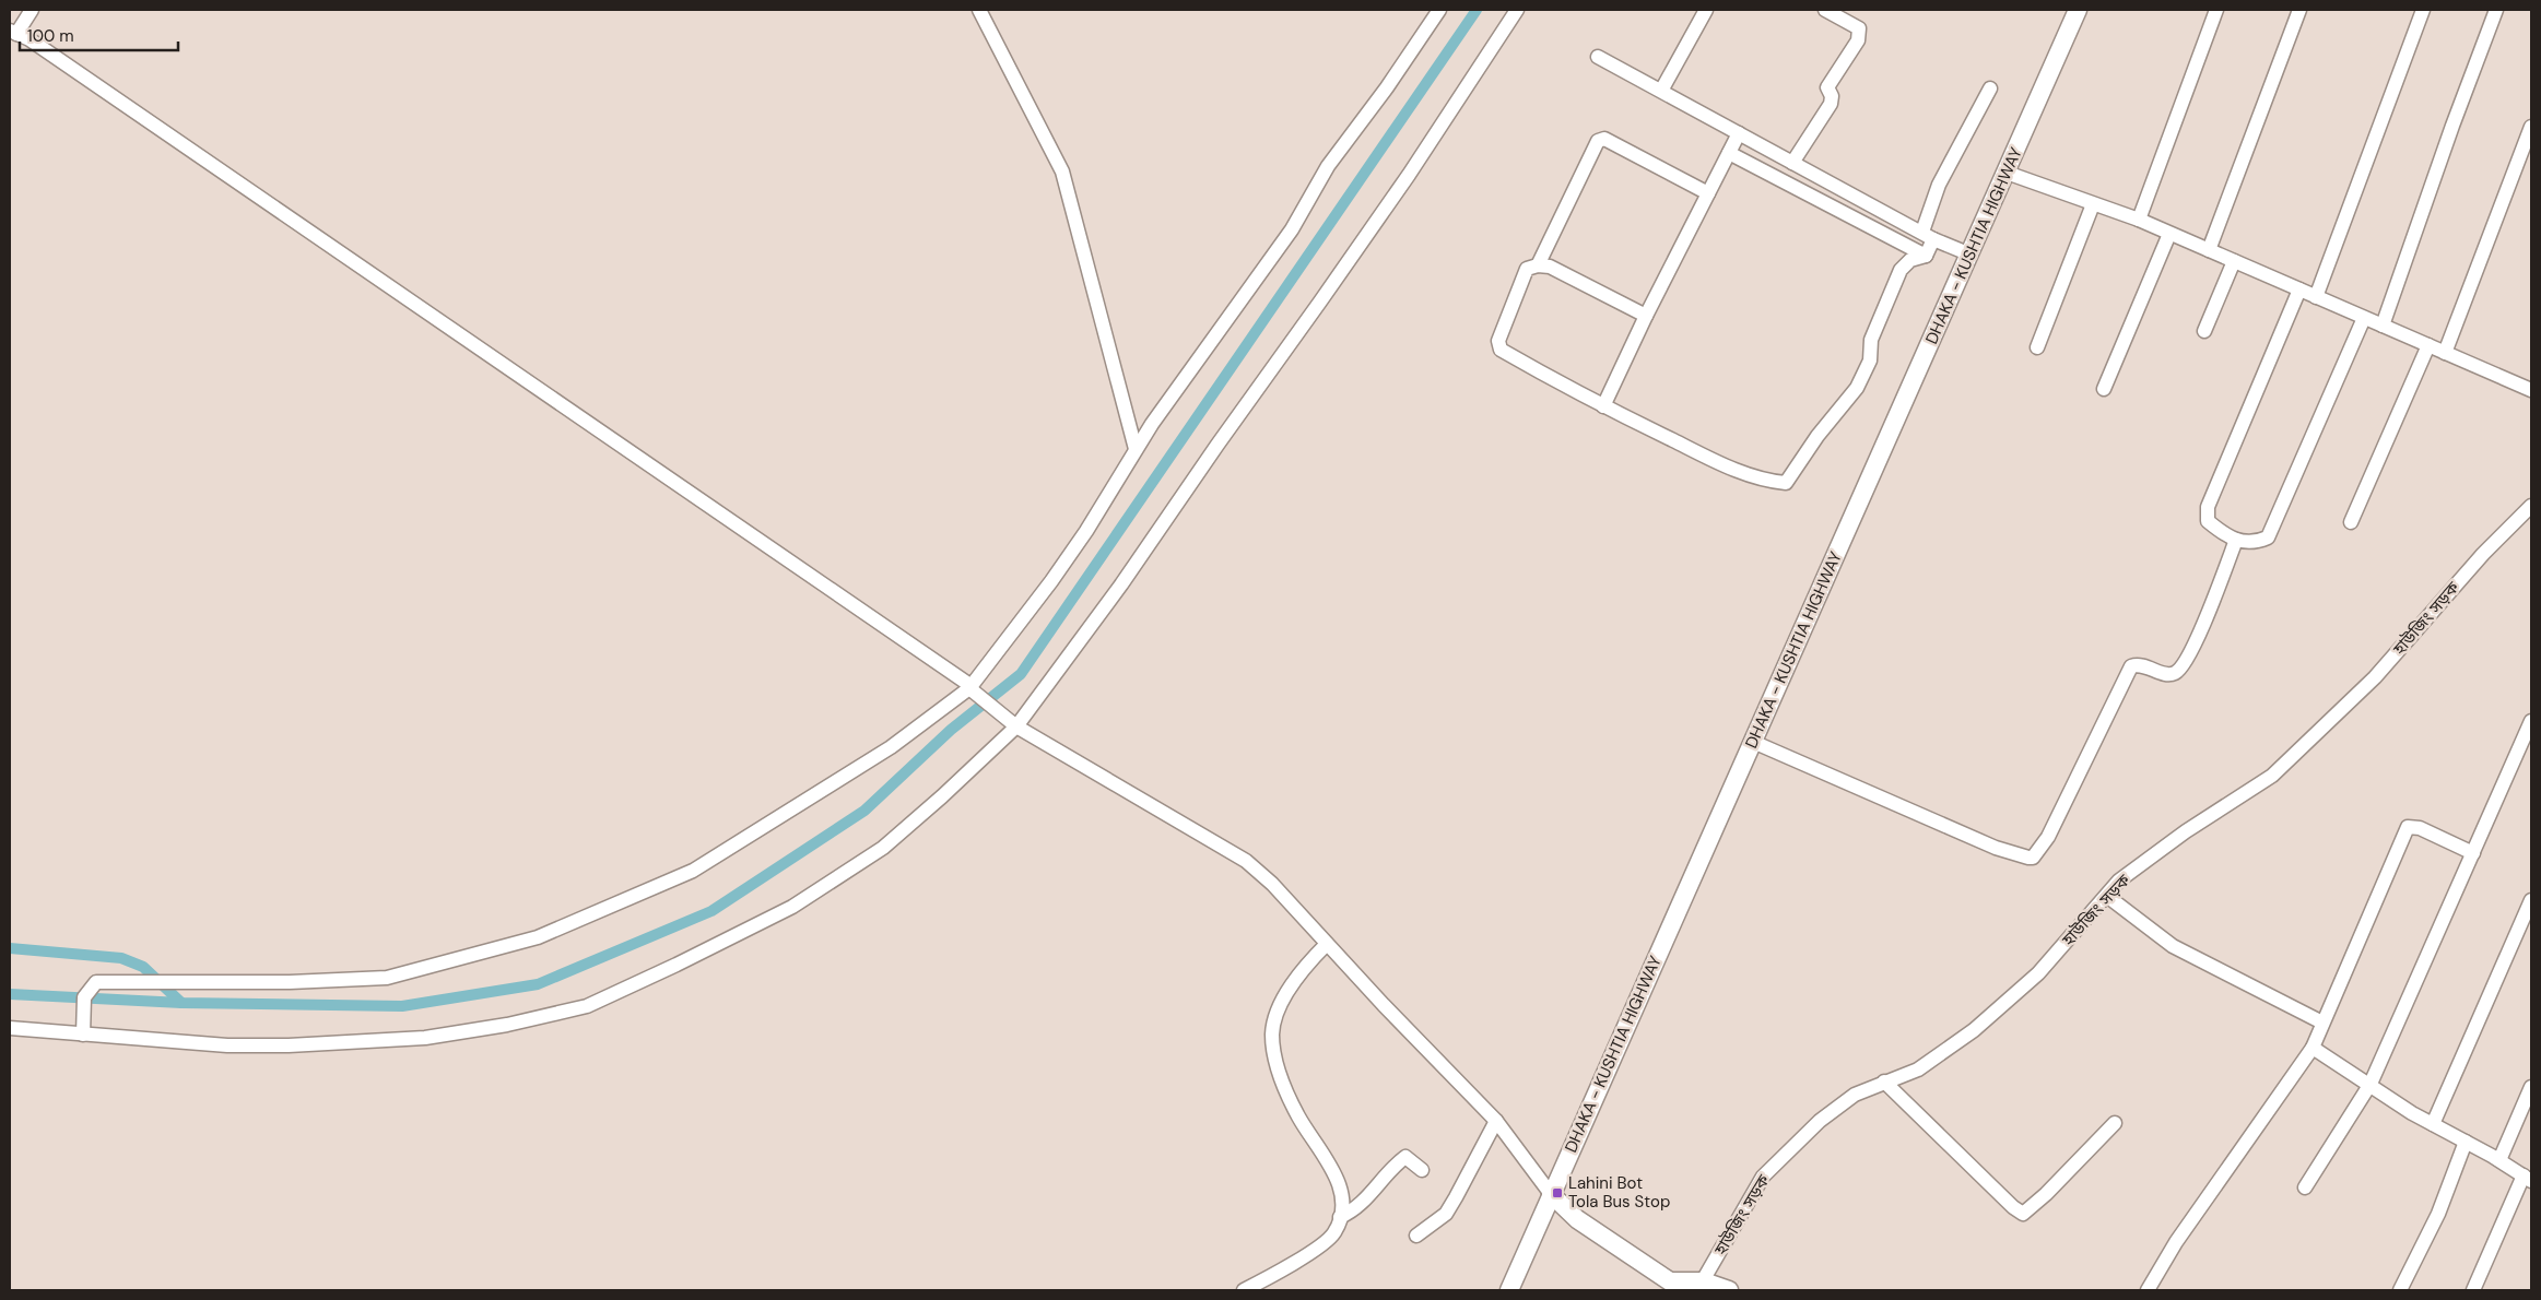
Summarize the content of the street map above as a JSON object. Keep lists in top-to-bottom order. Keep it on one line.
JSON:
{"streets":{"main road":["DHAKA - KUSHTIA HIGHWAY"],"street":["হাউজিং সড়ক"]},"places":{"transit":["Lahini Bot Tola Bus Stop"]},"scale_bar":"100 m"}
